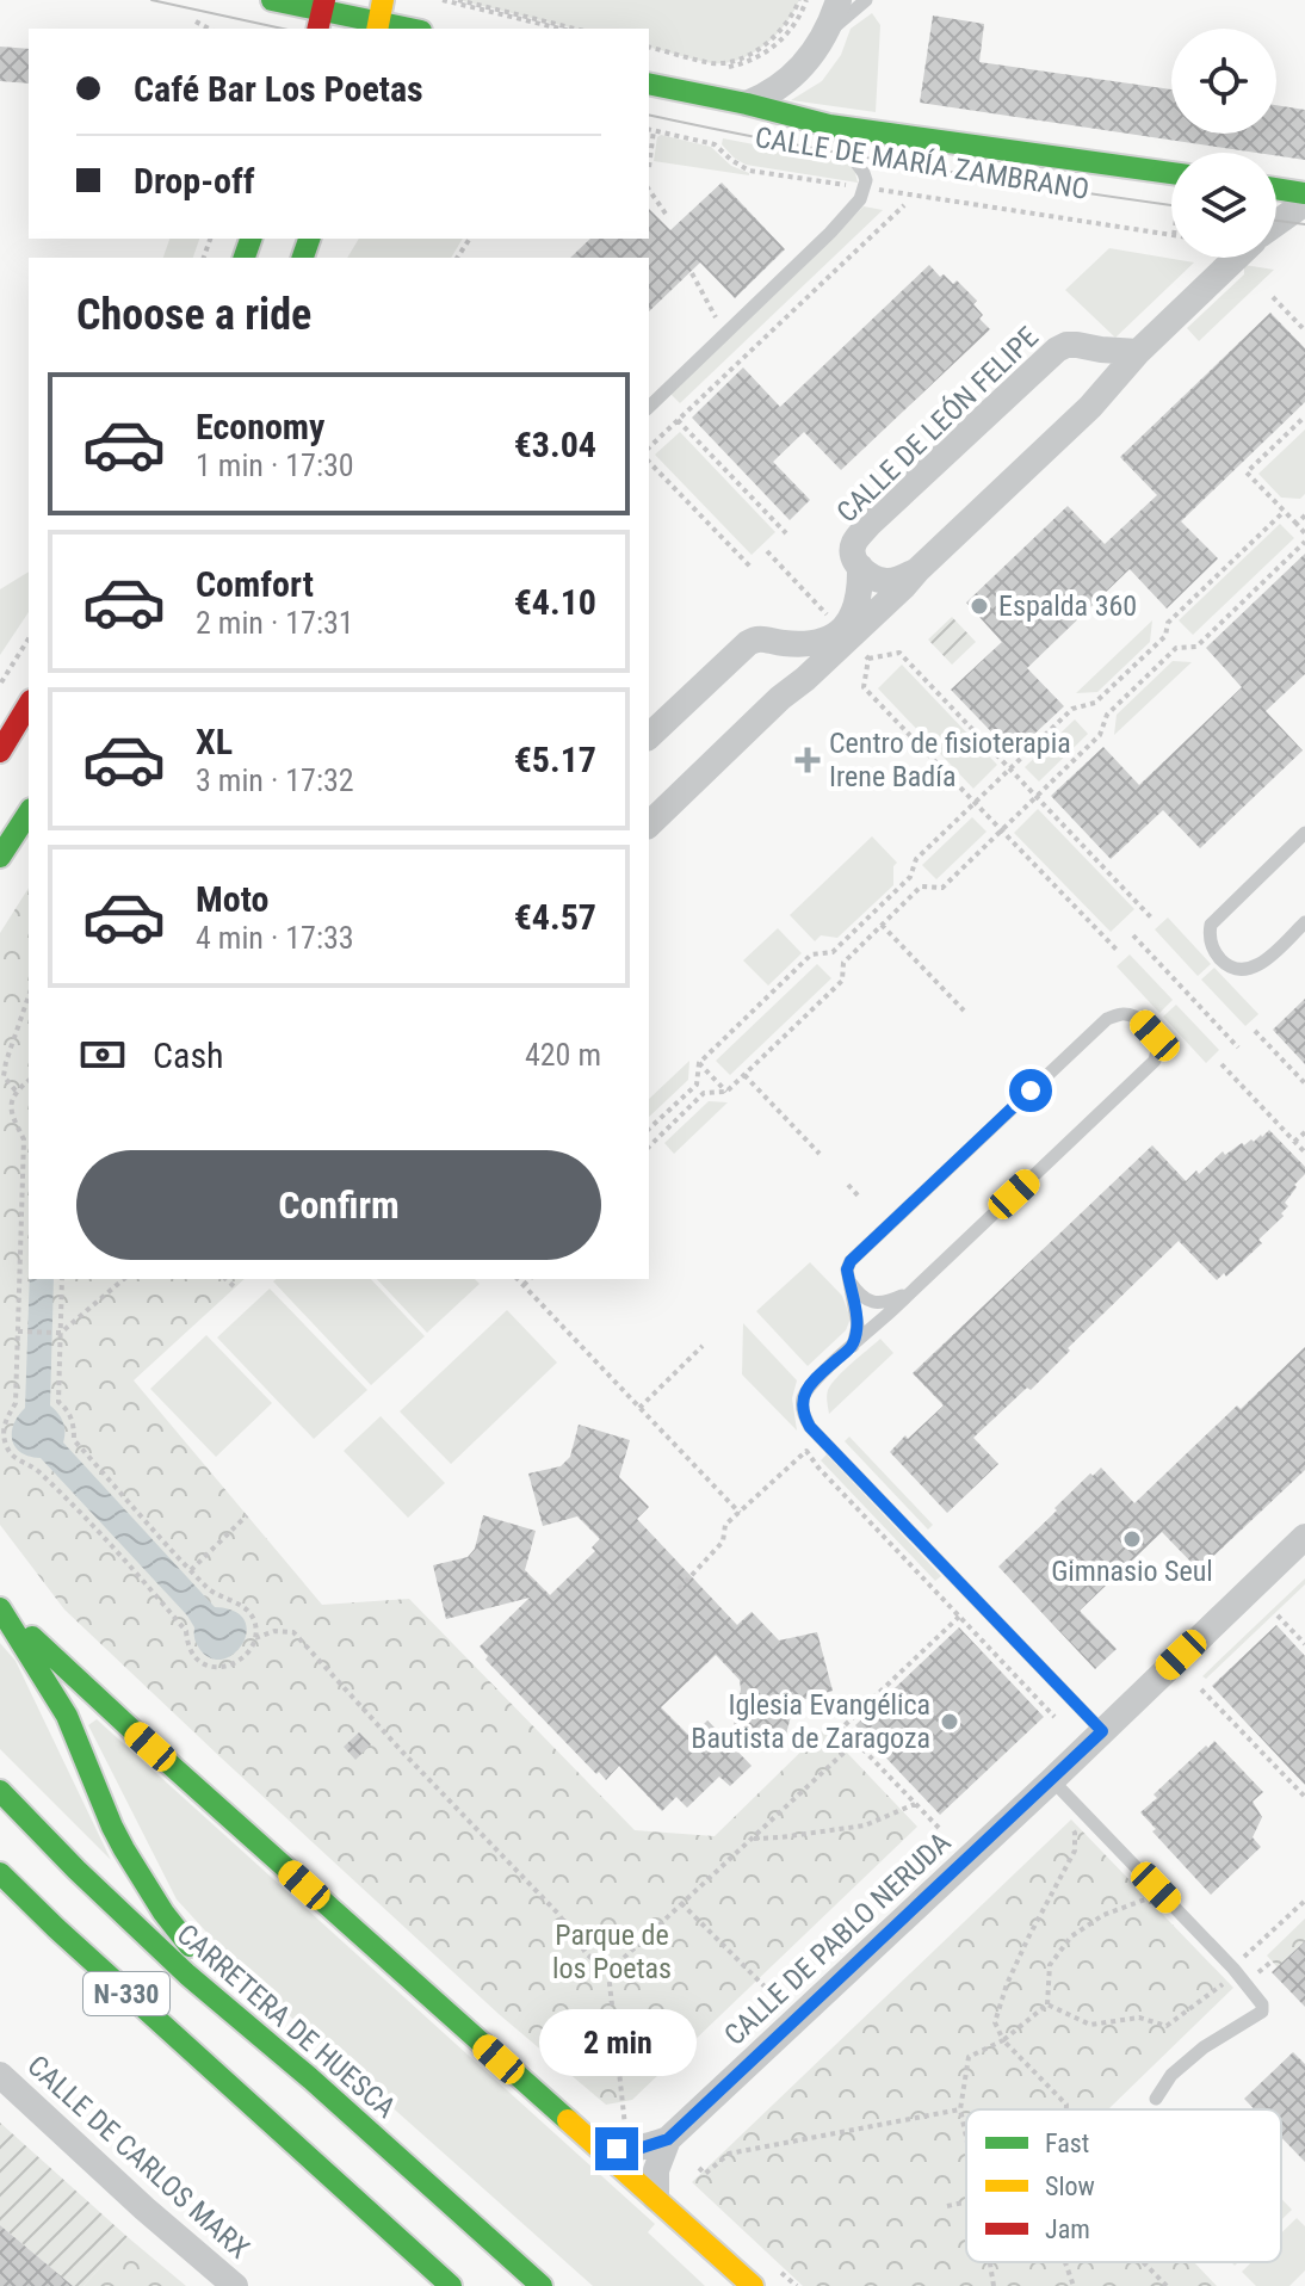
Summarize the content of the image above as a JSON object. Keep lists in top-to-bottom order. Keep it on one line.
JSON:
{"streets":{"main road":["CALLE DE MARÍA ZAMBRANO","N-330","CARRETERA DE HUESCA"],"street":["CALLE DE LEÓN FELIPE","CALLE DE PABLO NERUDA","CALLE DE CARLOS MARX"]},"parks":["Parque de los Poetas"],"places":{"other":["Espalda 360","Gimnasio Seul","Iglesia Evangélica Bautista de Zaragoza"],"health":["Centro de fisioterapia Irene Badía"]},"legend":["Fast","Slow","Jam"],"page":{"banner":["Café Bar Los Poetas","Drop-off"],"heading":"Choose a ride","list":[{"name":"Economy","note":"1 min · 17:30","value":"€3.04"},{"name":"Comfort","note":"2 min · 17:31","value":"€4.10"},{"name":"XL","note":"3 min · 17:32","value":"€5.17"},{"name":"Moto","note":"4 min · 17:33","value":"€4.57"}],"pay":["Cash","420 m"],"buttons":"Confirm","bubble":"2 min"}}
